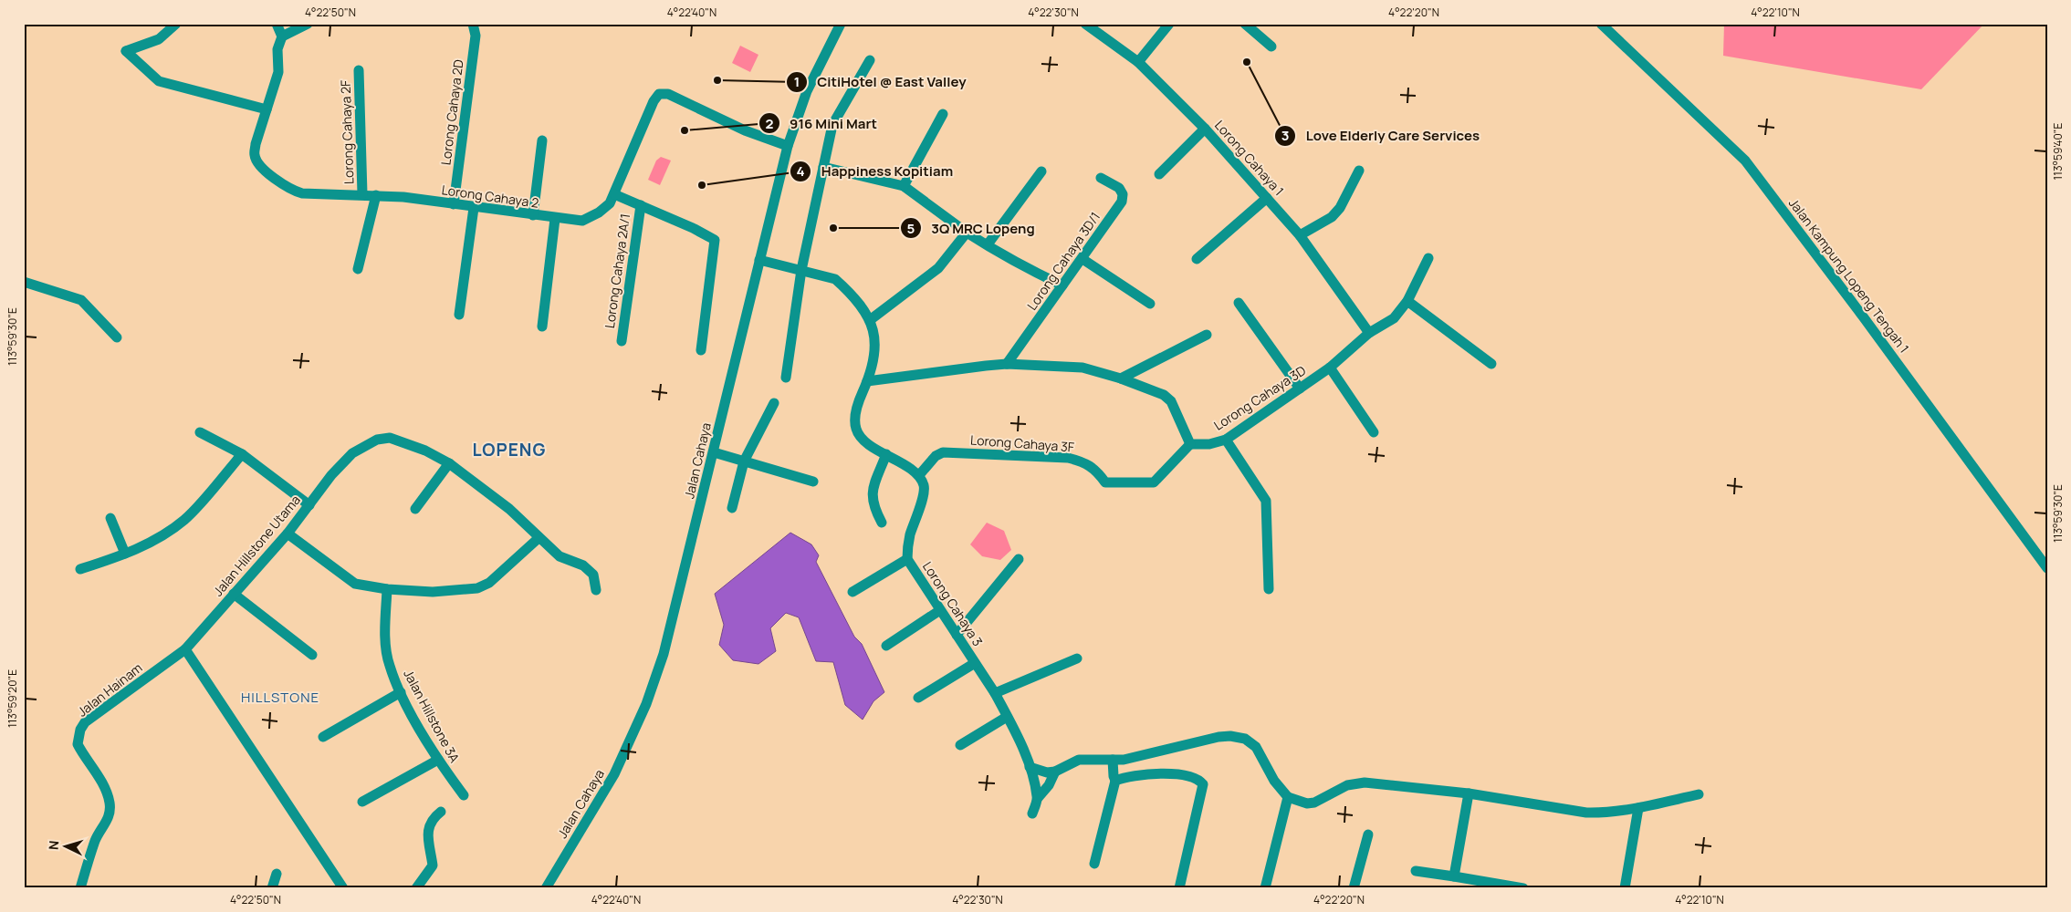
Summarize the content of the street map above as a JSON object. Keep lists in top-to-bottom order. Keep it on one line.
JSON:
{"streets":{"street":["Lorong Cahaya 2D","Lorong Cahaya 2F","Lorong Cahaya 1","Lorong Cahaya 2","Lorong Cahaya 3D/1","Lorong Cahaya 2A/1","Jalan Kampung Lopeng Tengah 1","Lorong Cahaya 3D","Lorong Cahaya 3F","Jalan Cahaya","Jalan Hillstone Utama","Lorong Cahaya 3","Jalan Hainam","Jalan Hillstone 3A"]},"crossings":[["Lorong Cahaya 2D","Lorong Cahaya 2"],["Lorong Cahaya 2F","Lorong Cahaya 2"],["Lorong Cahaya 1","Lorong Cahaya 3D"],["Lorong Cahaya 2","Jalan Cahaya"],["Lorong Cahaya 3D","Lorong Cahaya 3F"],["Lorong Cahaya 3F","Lorong Cahaya 3"],["Jalan Hillstone Utama","Jalan Hainam"]],"districts":["LOPENG","HILLSTONE"],"places":["Love Elderly Care Services","CitiHotel @ East Valley","916 Mini Mart","Happiness Kopitiam","3Q MRC Lopeng"],"north":"left","coordinates":["4°22'50\"N","4°22'40\"N","4°22'30\"N","4°22'20\"N","4°22'10\"N","113°59'40\"E","113°59'30\"E","113°59'20\"E"]}
